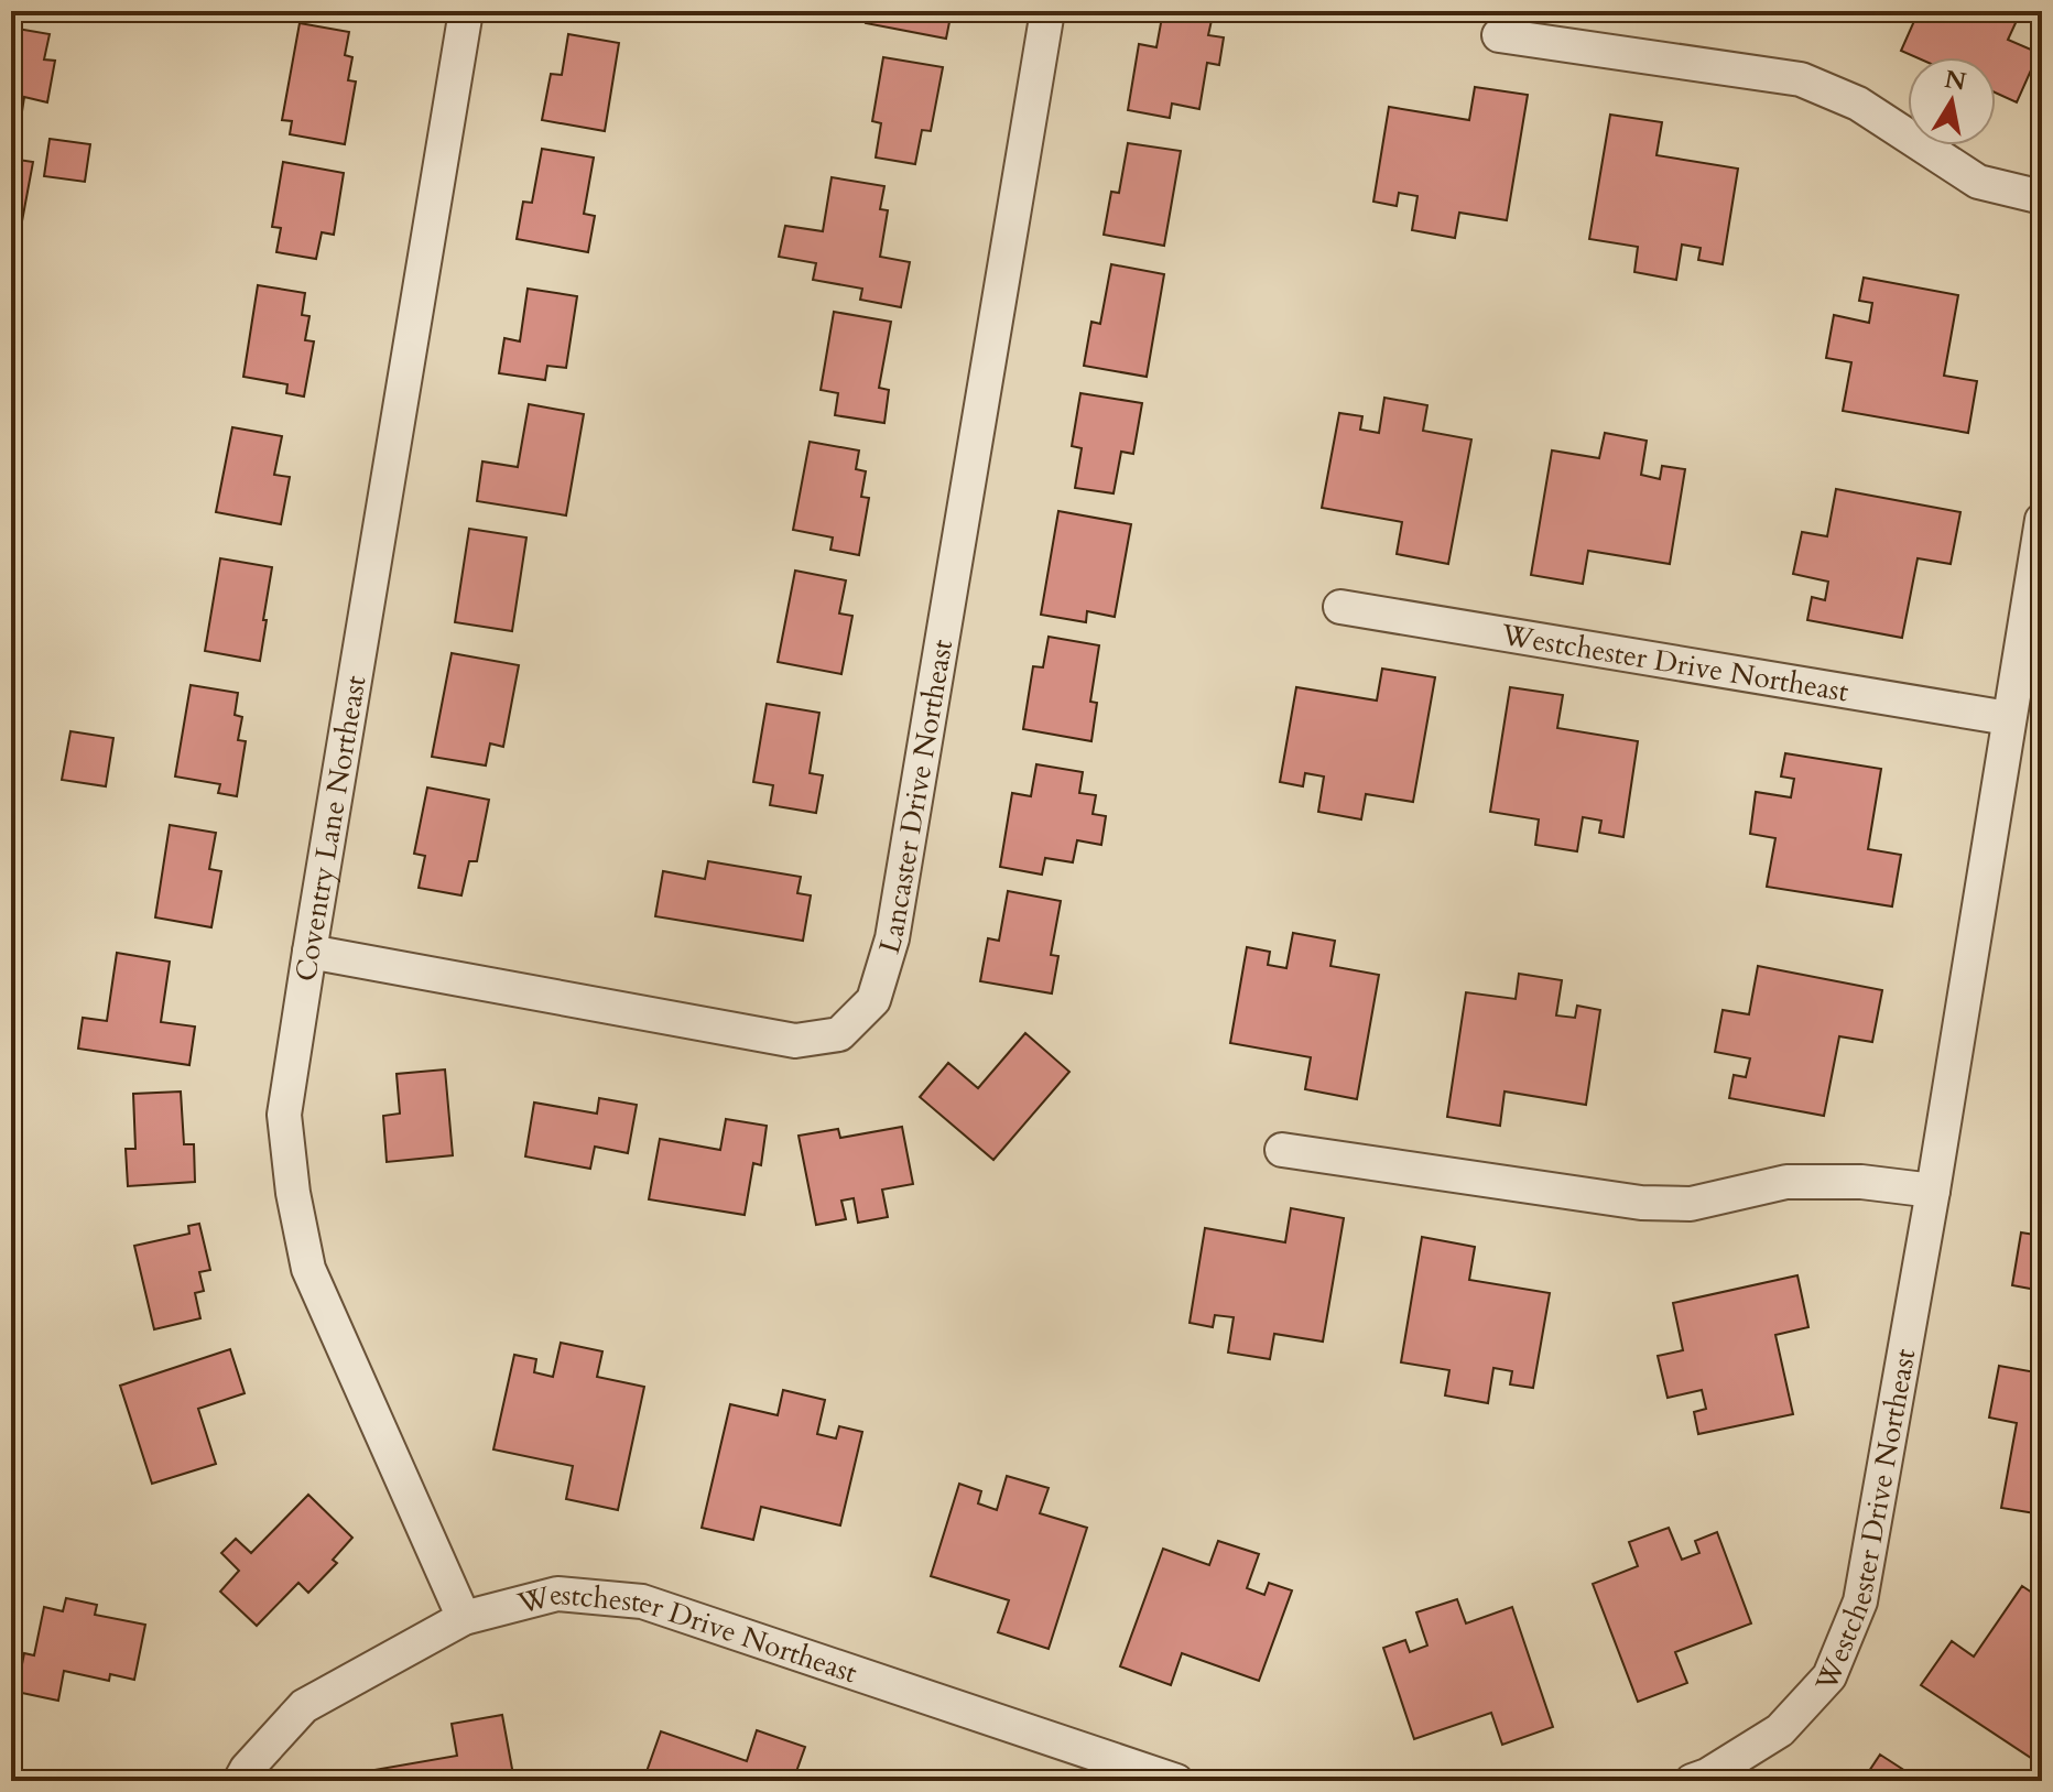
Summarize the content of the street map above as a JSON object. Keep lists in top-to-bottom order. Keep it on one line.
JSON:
{"streets":{"street":["Westchester Drive Northeast","Lancaster Drive Northeast","Coventry Lane Northeast"]},"crossings":[["Westchester Drive Northeast","Coventry Lane Northeast"],["Lancaster Drive Northeast","Coventry Lane Northeast"]],"north":"top"}
